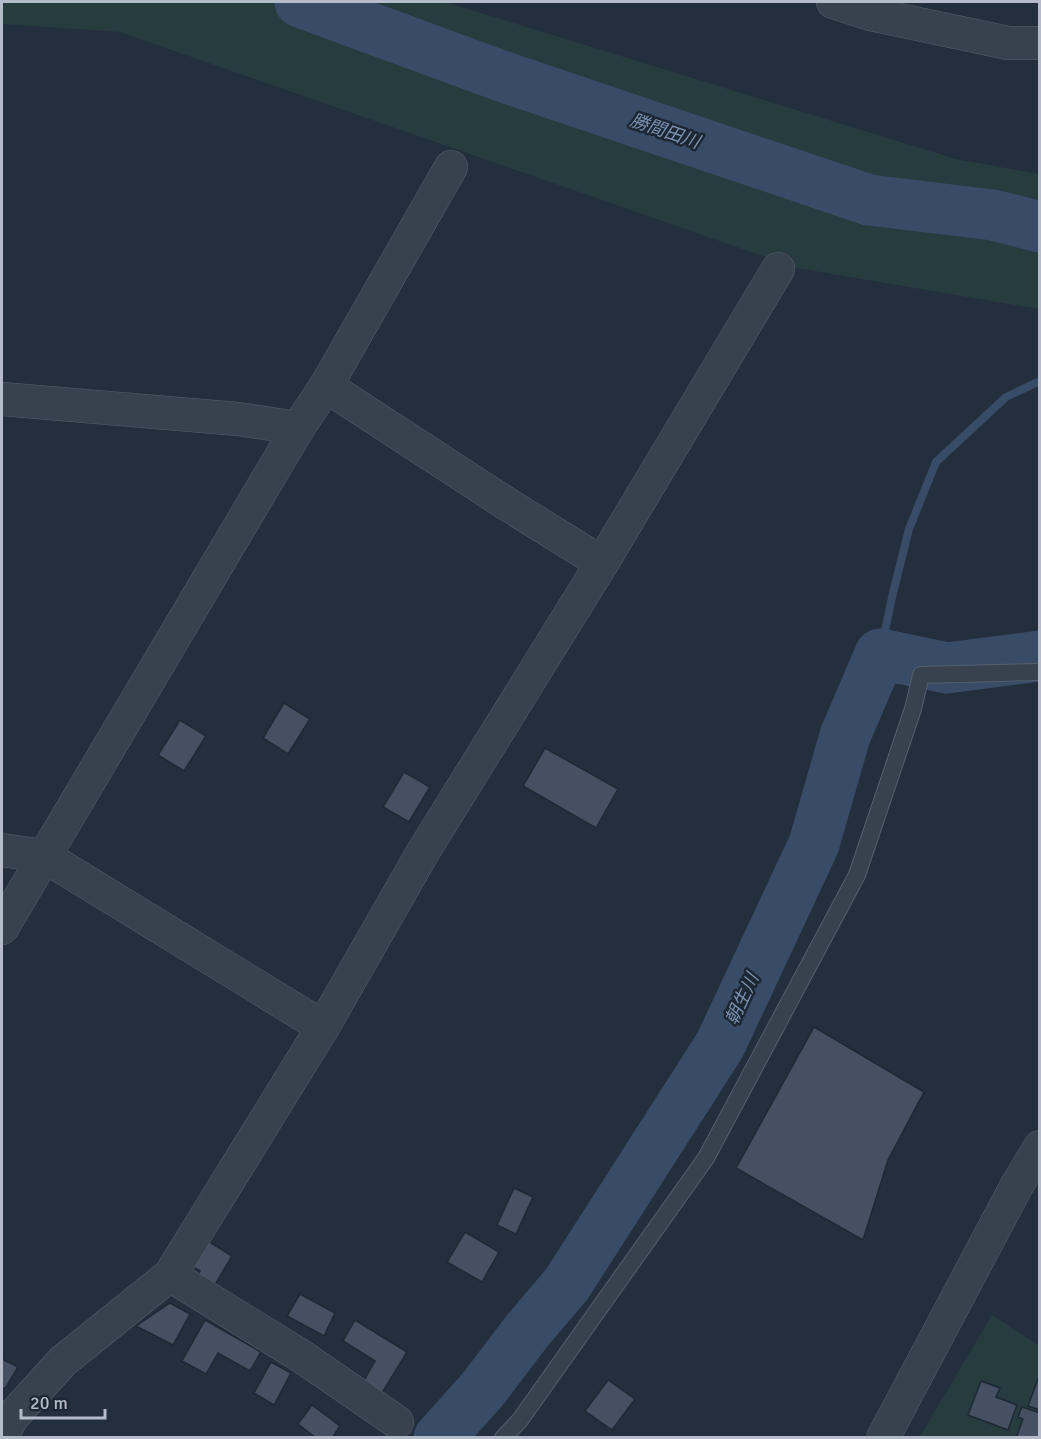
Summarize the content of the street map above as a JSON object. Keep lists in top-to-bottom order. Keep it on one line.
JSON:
{"water":["勝間田川","朝生川"],"scale_bar":"20 m"}
